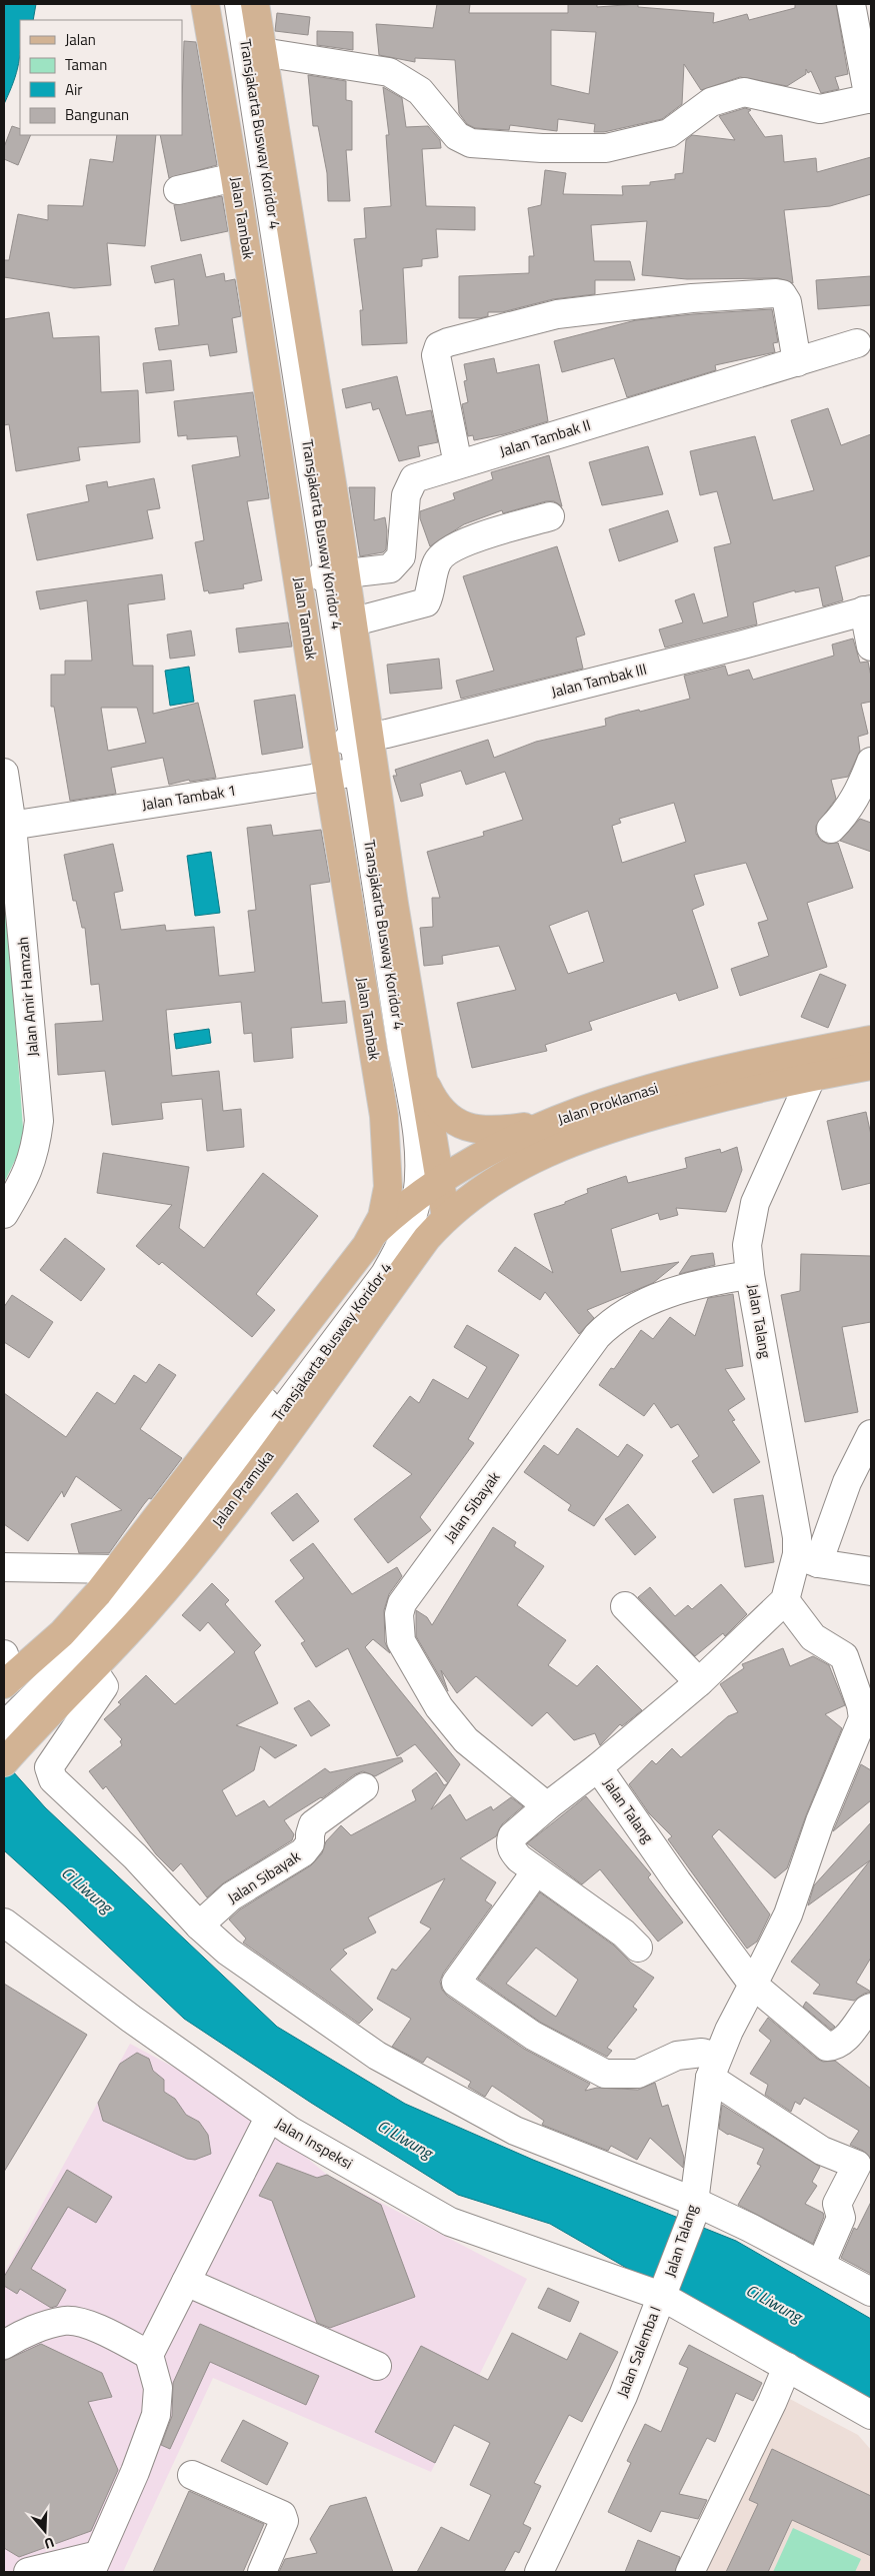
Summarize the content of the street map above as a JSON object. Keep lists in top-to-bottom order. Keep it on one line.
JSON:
{"streets":{"main road":["Jalan Tambak","Jalan Proklamasi","Jalan Pramuka"],"street":["Transjakarta Busway Koridor 4","Jalan Tambak II","Jalan Tambak III","Jalan Tambak 1","Jalan Amir Hamzah","Jalan Talang","Jalan Sibayak","Jalan Inspeksi","Jalan Salemba I"]},"crossings":[["Transjakarta Busway Koridor 4","Jalan Tambak"],["Transjakarta Busway Koridor 4","Jalan Tambak II"],["Transjakarta Busway Koridor 4","Jalan Tambak 1"],["Transjakarta Busway Koridor 4","Jalan Proklamasi"],["Transjakarta Busway Koridor 4","Jalan Pramuka"],["Jalan Tambak","Jalan Tambak II"],["Jalan Tambak","Jalan Tambak III"],["Jalan Tambak","Jalan Tambak 1"],["Jalan Tambak","Jalan Proklamasi"],["Jalan Tambak","Jalan Pramuka"],["Jalan Tambak 1","Jalan Amir Hamzah"],["Jalan Proklamasi","Jalan Talang"],["Jalan Proklamasi","Jalan Pramuka"],["Jalan Talang","Jalan Sibayak"],["Jalan Talang","Jalan Inspeksi"],["Jalan Talang","Jalan Salemba I"],["Jalan Inspeksi","Jalan Salemba I"]],"water":["Ci Liwung"],"legend":["Jalan","Taman","Air","Bangunan"],"north":"bottom"}
